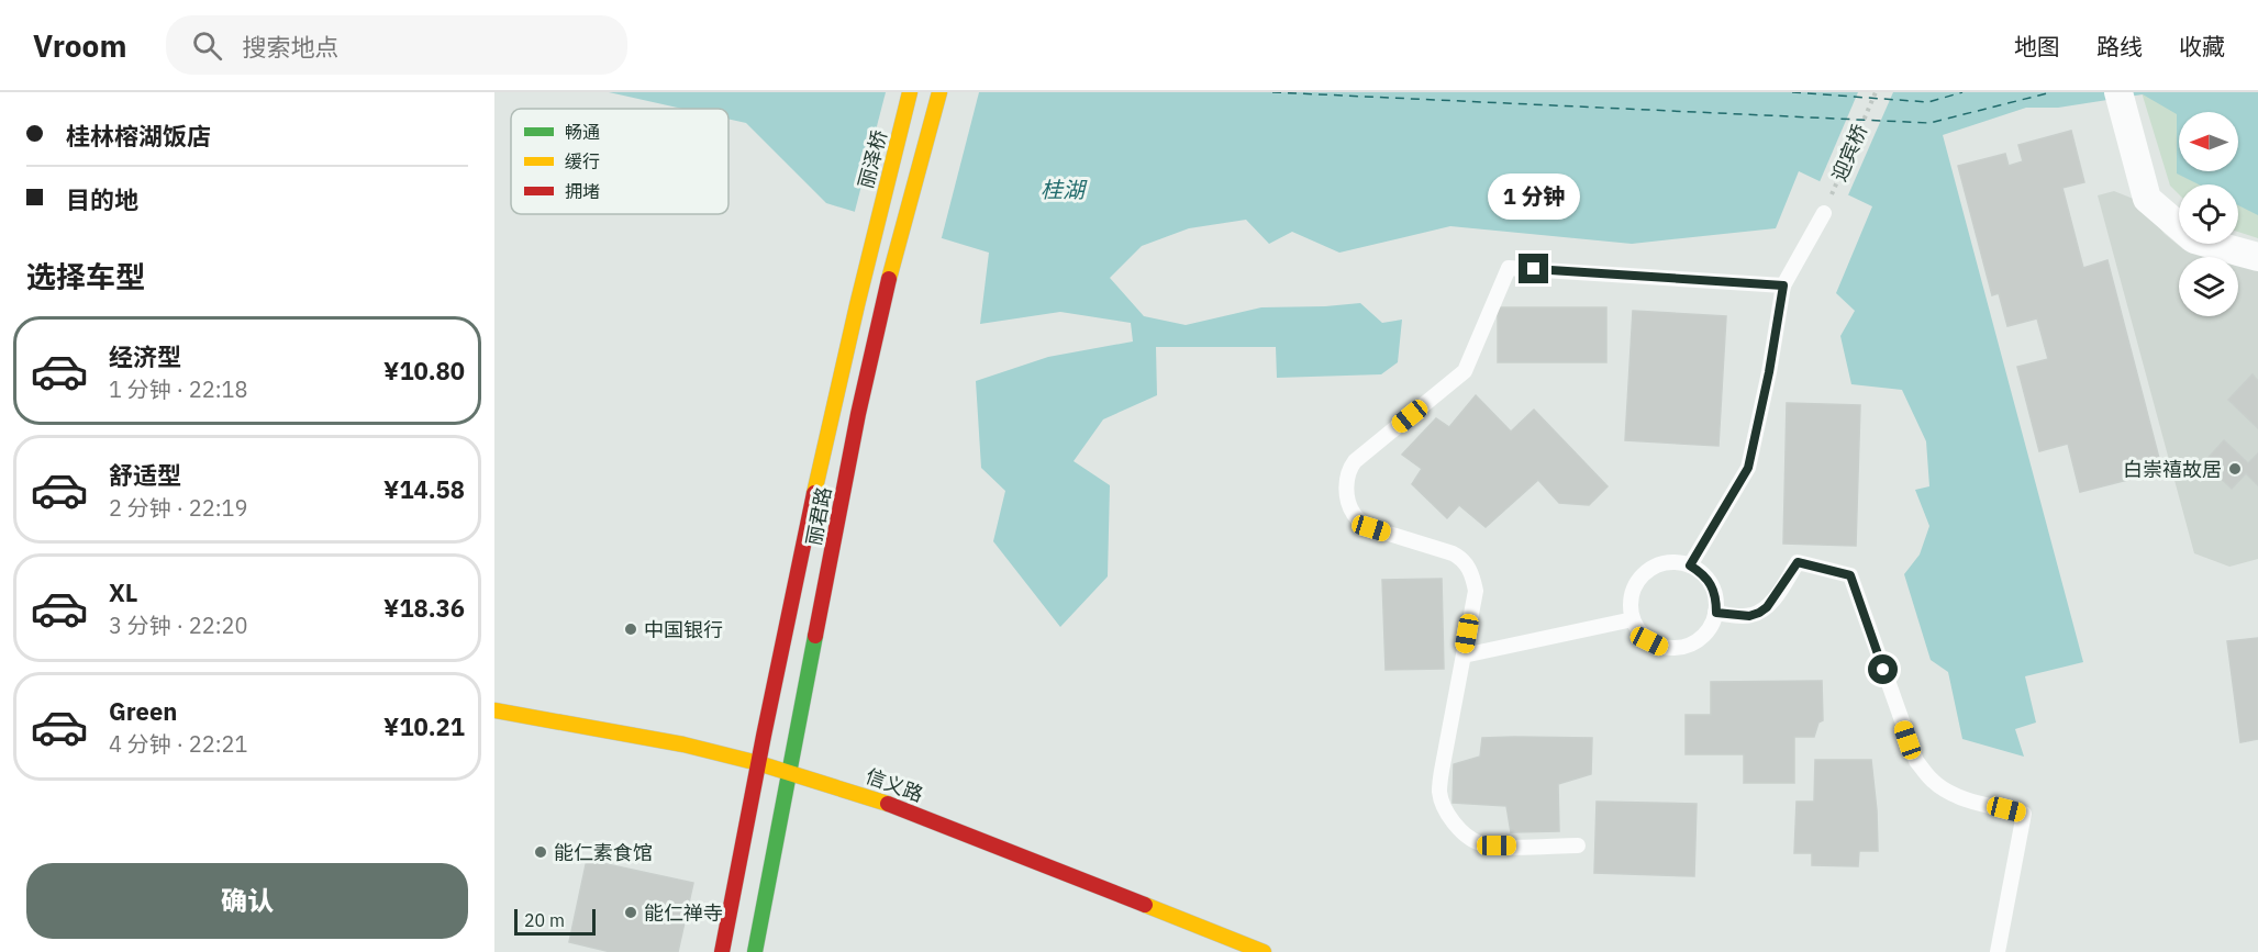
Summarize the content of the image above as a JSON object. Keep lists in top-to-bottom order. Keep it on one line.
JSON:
{"streets":{"main road":["丽泽桥","丽君路","信义路"],"path":["迎宾桥"]},"crossings":[["丽泽桥","丽君路"],["丽君路","信义路"]],"water":["桂湖"],"places":["白崇禧故居","中国银行","能仁素食馆","能仁禅寺"],"legend":["畅通","缓行","拥堵"],"scale_bar":"20 m","north":"left","page":{"header":"Vroom","search":"搜索地点","nav":["地图","路线","收藏"],"banner":["桂林榕湖饭店","目的地"],"bubble":"1 分钟","heading":"选择车型","list":[{"name":"经济型","note":"1 分钟 · 22:18","value":"¥10.80"},{"name":"舒适型","note":"2 分钟 · 22:19","value":"¥14.58"},{"name":"XL","note":"3 分钟 · 22:20","value":"¥18.36"},{"name":"Green","note":"4 分钟 · 22:21","value":"¥10.21"}],"buttons":"确认","scale":"20 m"}}
